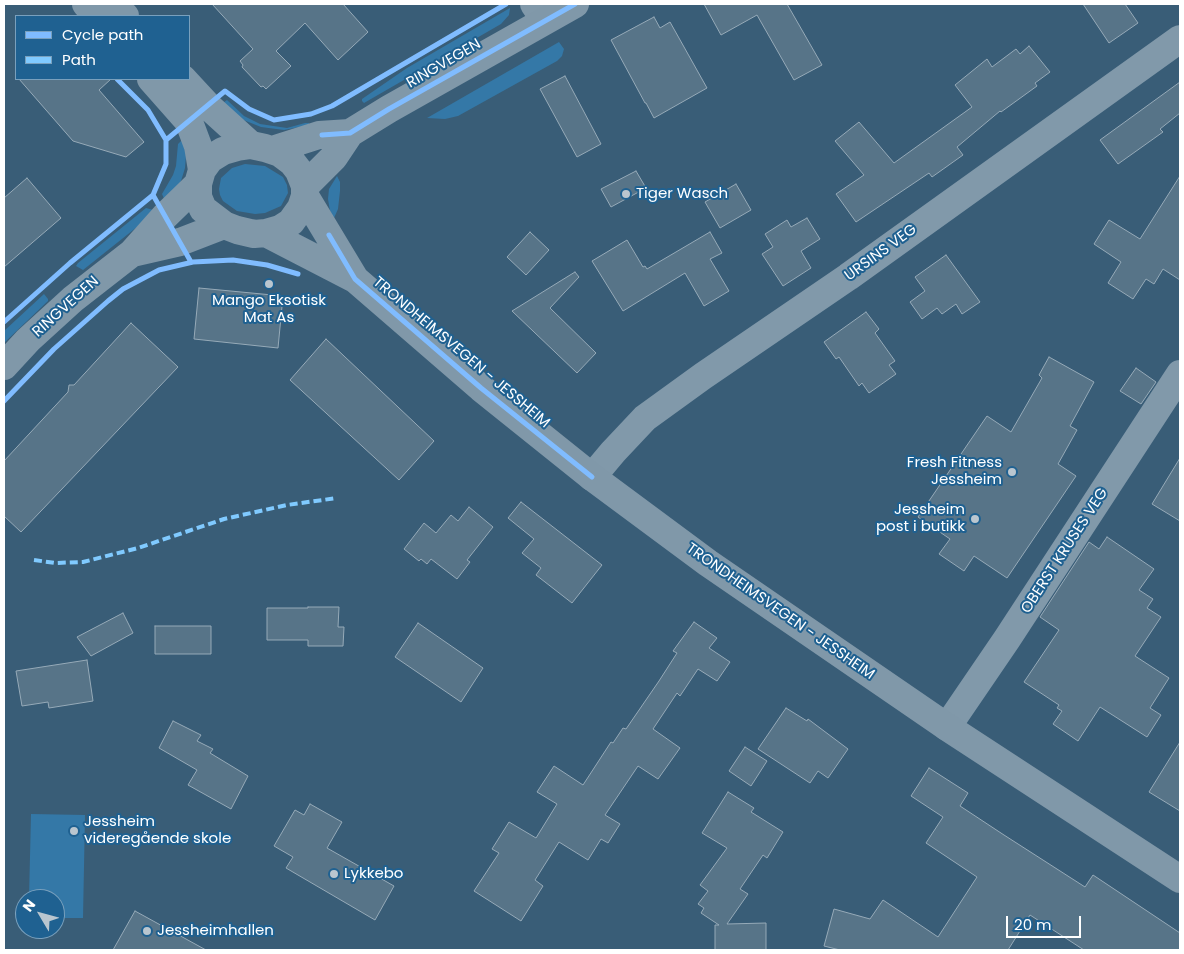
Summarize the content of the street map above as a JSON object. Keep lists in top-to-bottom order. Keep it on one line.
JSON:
{"streets":{"main road":["RINGVEGEN","TRONDHEIMSVEGEN - JESSHEIM"],"street":["URSINS VEG","OBERST KRUSES VEG"]},"crossings":[["RINGVEGEN","TRONDHEIMSVEGEN - JESSHEIM"],["URSINS VEG","TRONDHEIMSVEGEN - JESSHEIM"],["TRONDHEIMSVEGEN - JESSHEIM","OBERST KRUSES VEG"]],"places":["Tiger Wasch","Mango Eksotisk Mat As","Fresh Fitness Jessheim","Jessheim post i butikk","Jessheim videregående skole","Lykkebo","Jessheimhallen"],"legend":["Cycle path","Path"],"scale_bar":"20 m","north":"top left"}
